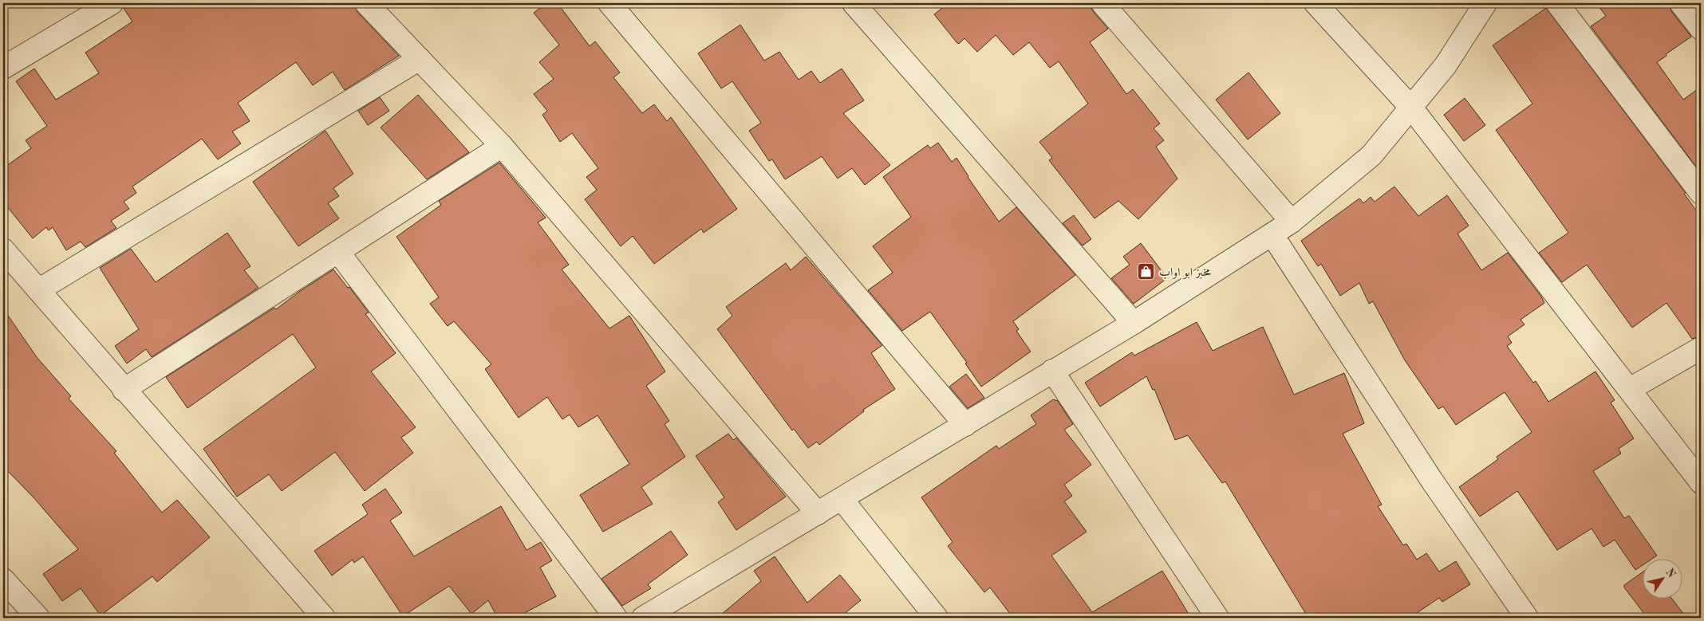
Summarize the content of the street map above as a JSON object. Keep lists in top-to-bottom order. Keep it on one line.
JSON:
{"places":{"shop":["مخبز ابو اواب"]},"north":"top right"}
